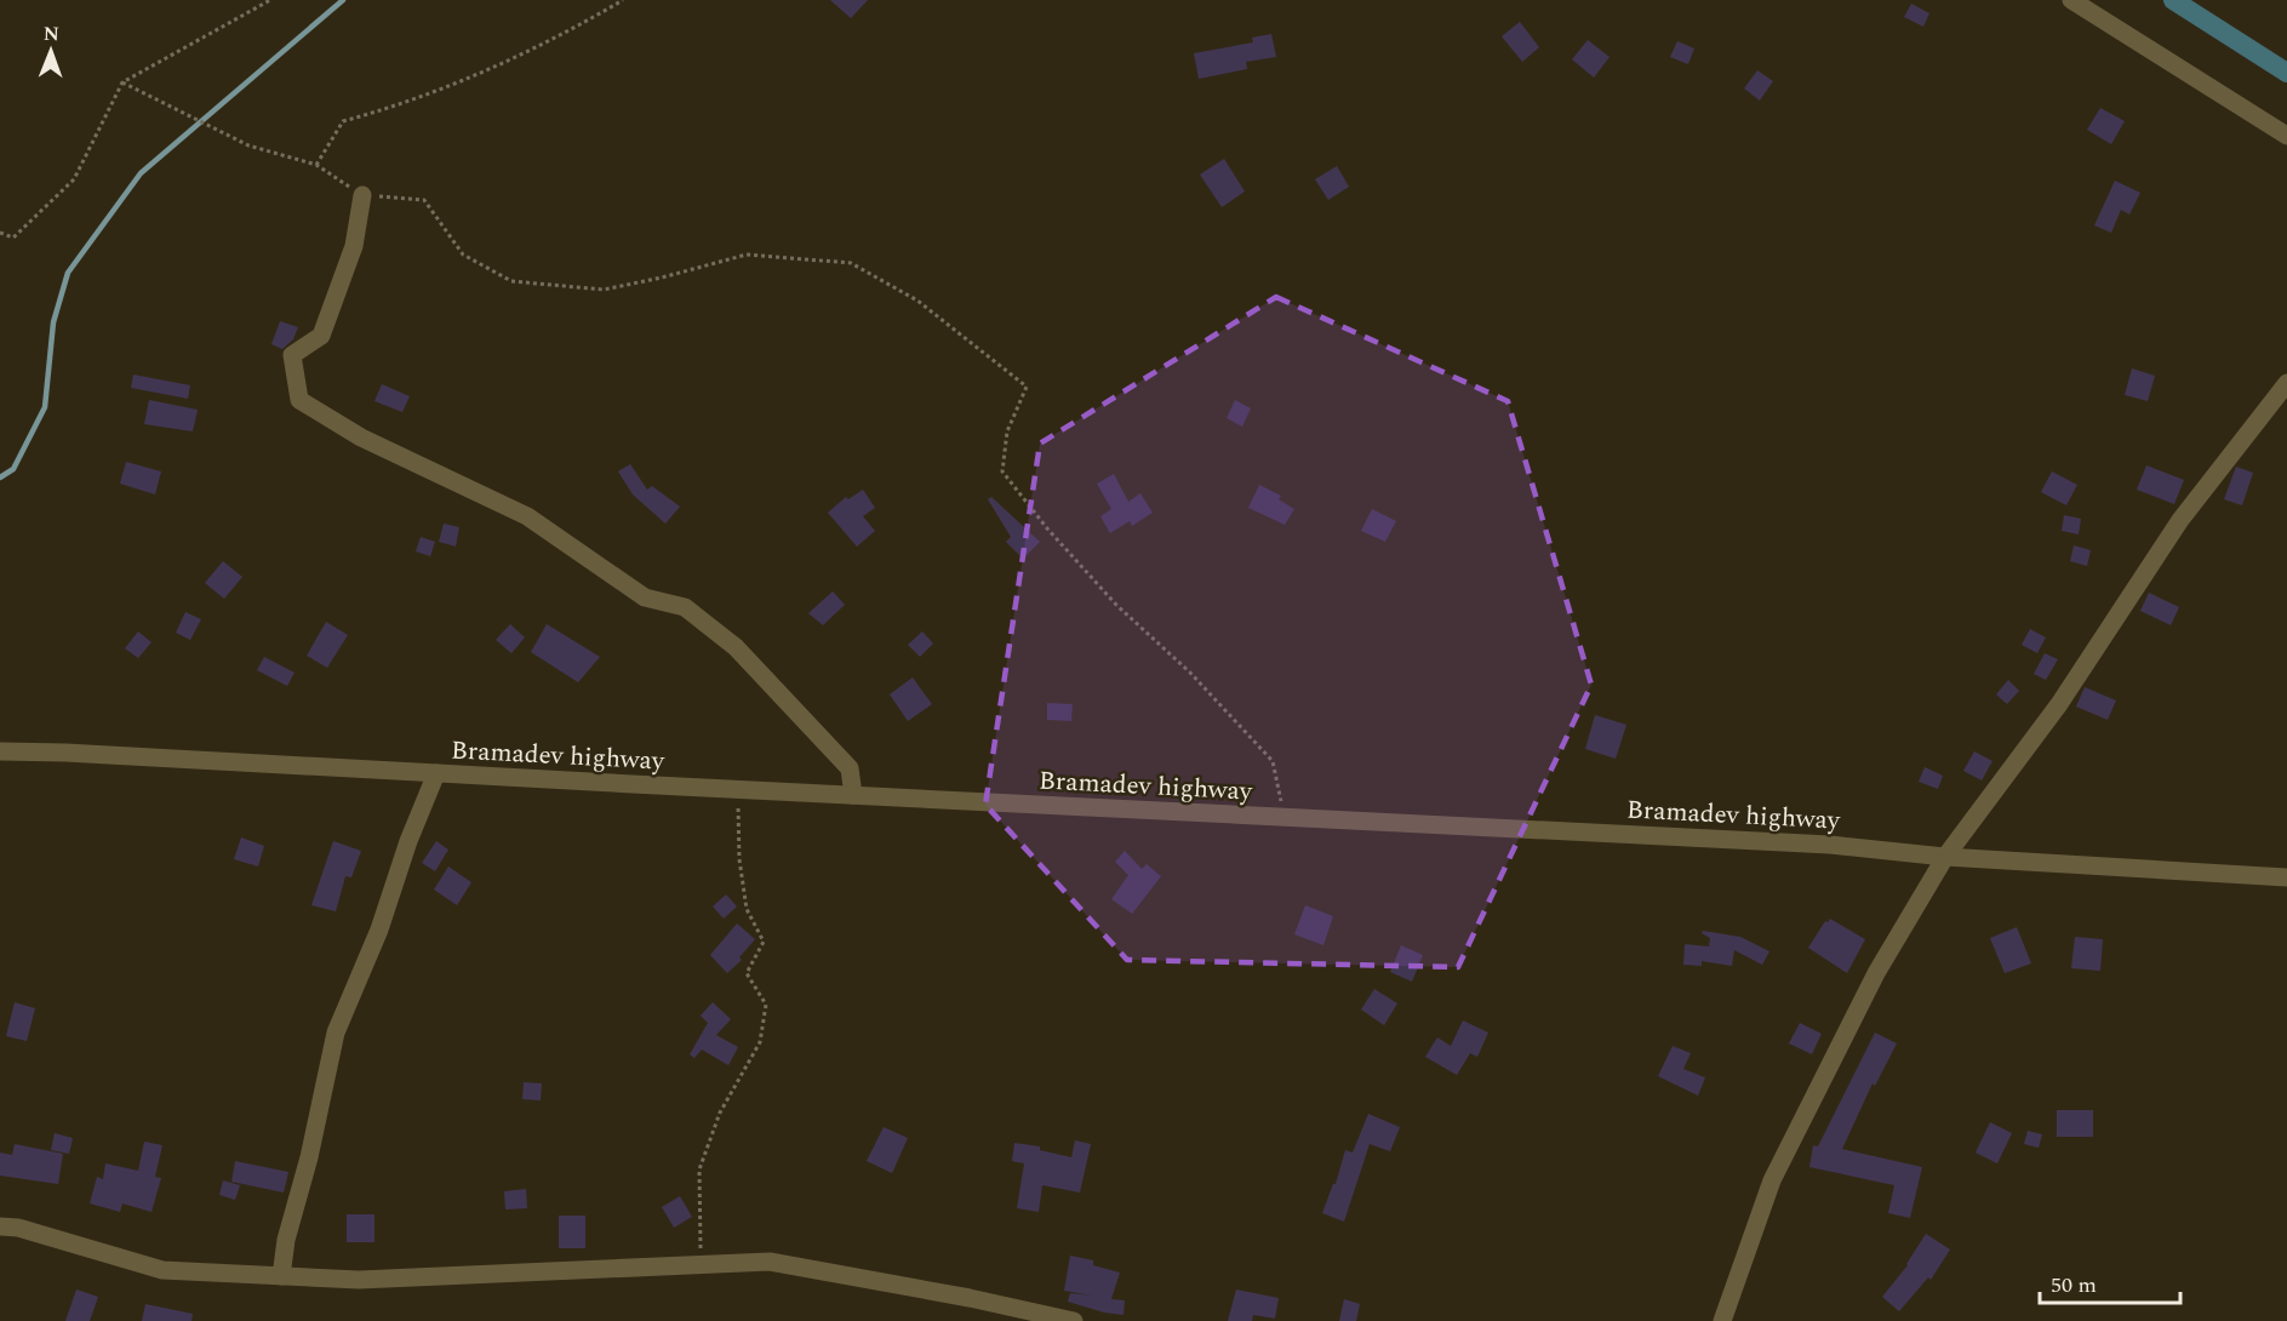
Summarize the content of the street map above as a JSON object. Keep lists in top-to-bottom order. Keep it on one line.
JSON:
{"streets":{"street":["Bramadev highway"]},"scale_bar":"50 m","north":"top"}
